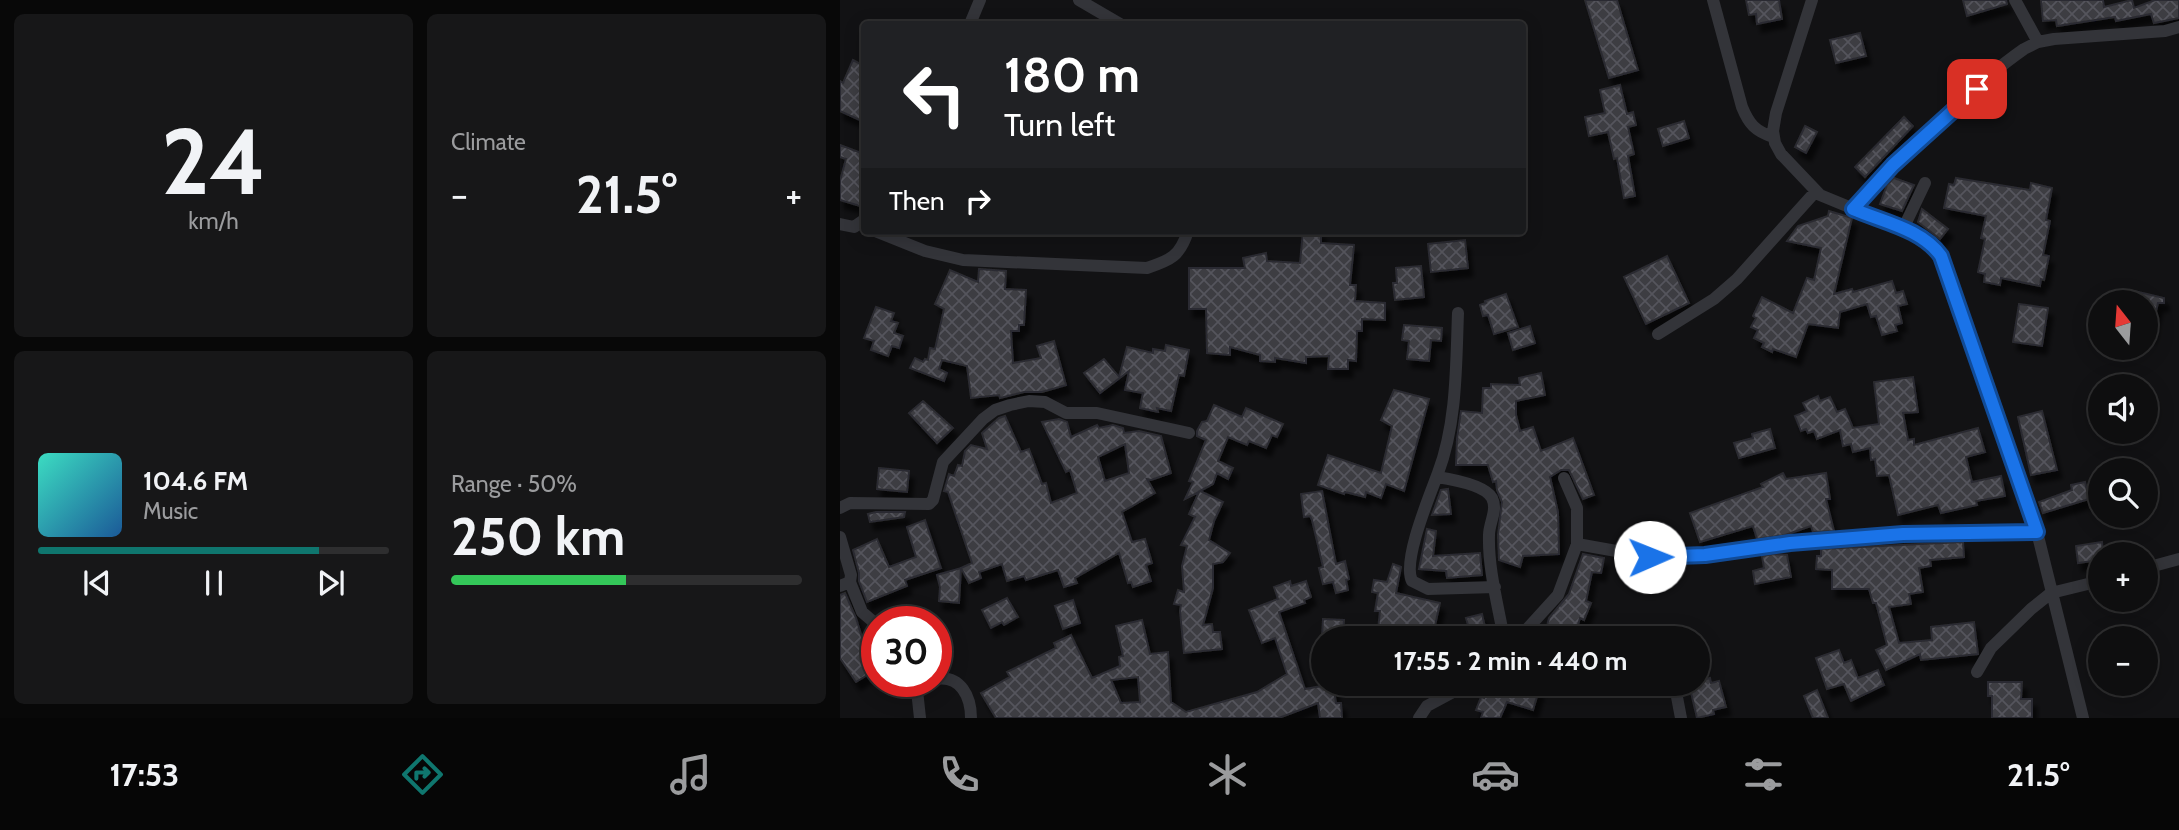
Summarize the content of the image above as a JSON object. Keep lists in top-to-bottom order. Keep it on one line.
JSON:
{"north":"top","page":{"tile":[["24","km/h"],"Climate",["Range · 50%","250 km"]],"turn":["180 m","Turn left"],"heat":["−","21.5°","+"],"then":"Then","map_buttons":["+","−"],"song":["104.6 FM","Music"],"limit":"30","trip":"17:55 · 2 min · 440 m","tabs":["17:53","21.5°"]}}
